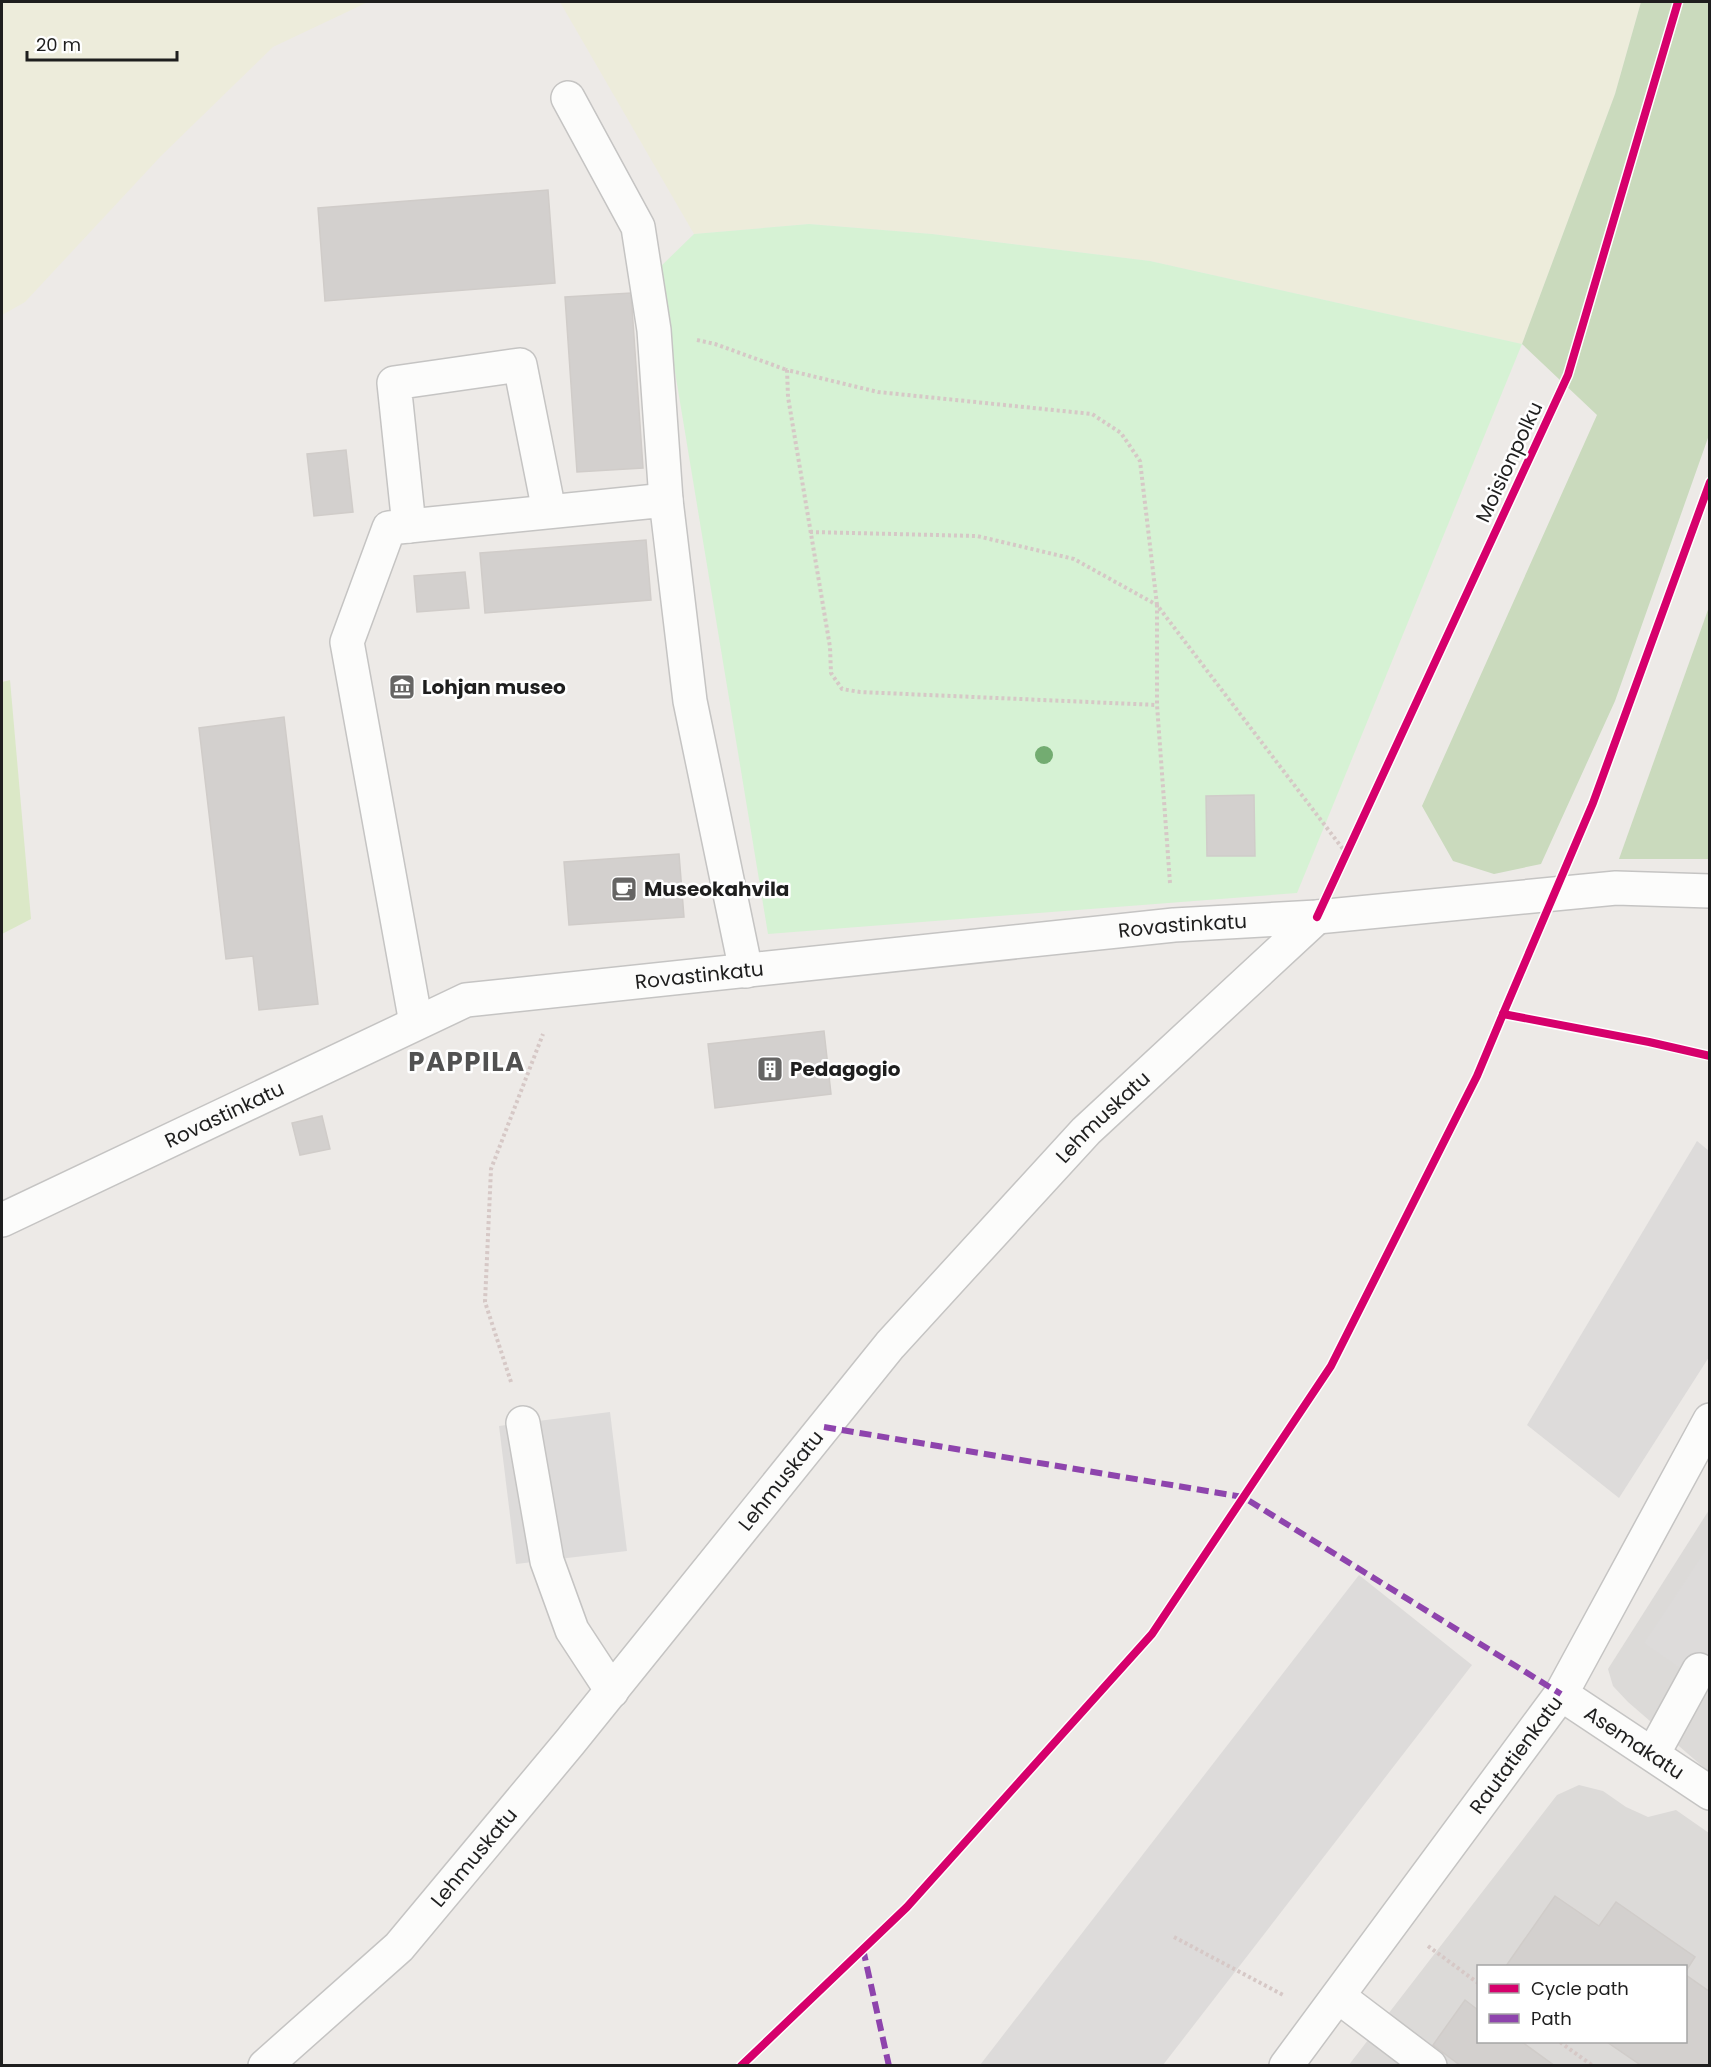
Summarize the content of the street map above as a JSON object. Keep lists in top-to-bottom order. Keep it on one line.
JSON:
{"streets":{"street":["Rovastinkatu","Lehmuskatu","Asemakatu","Rautatienkatu"],"cycle path":["Moisionpolku"]},"crossings":[["Rovastinkatu","Lehmuskatu"],["Asemakatu","Rautatienkatu"]],"districts":["PAPPILA"],"places":{"museum":["Lohjan museo"],"cafe":["Museokahvila"],"building":["Pedagogio"]},"legend":["Cycle path","Path"],"scale_bar":"20 m"}
